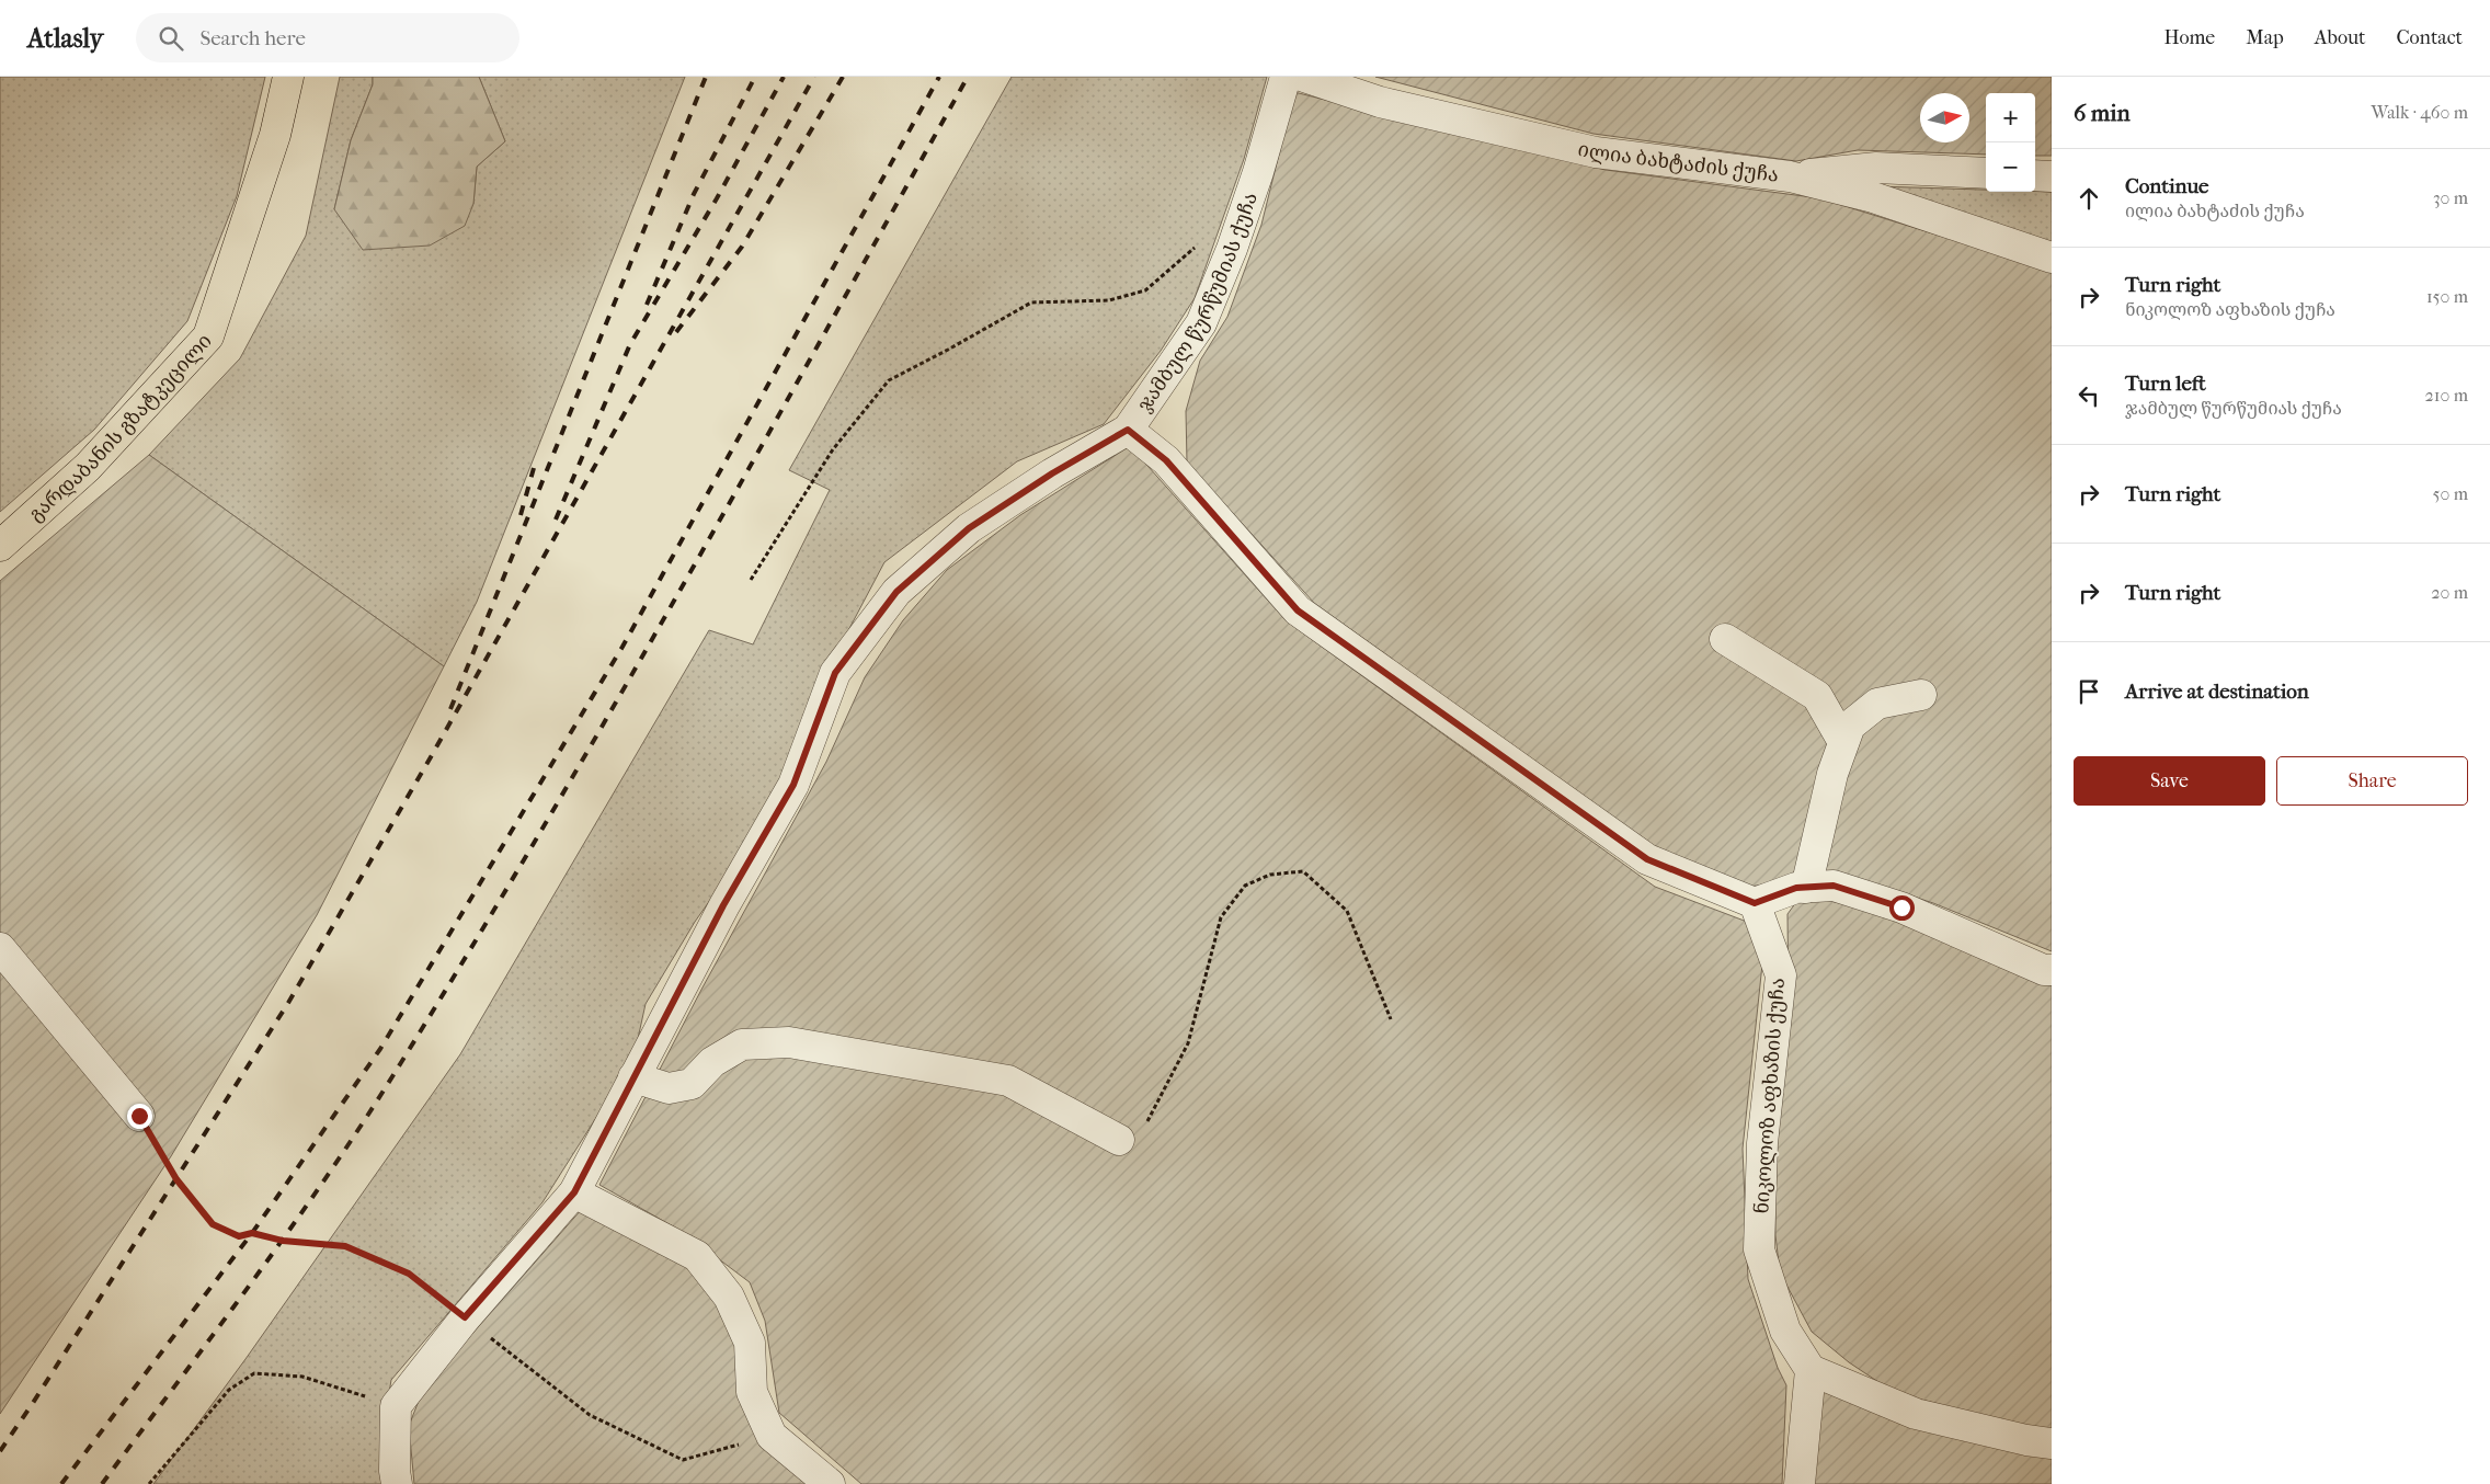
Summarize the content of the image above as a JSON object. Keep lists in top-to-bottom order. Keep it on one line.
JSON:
{"streets":{"main road":["გარდაბანის გზატკეცილი"],"street":["ილია ბახტაძის ქუჩა","ჯამბულ წურწუმიას ქუჩა","ნიკოლოზ აფხაზის ქუჩა"]},"north":"right","page":{"header":"Atlasly","search":"Search here","nav":["Home","Map","About","Contact"],"heading":["6 min","Walk · 460 m"],"map_buttons":["+","−"],"list":[["Continue","ილია ბახტაძის ქუჩა","30 m"],["Turn right","ნიკოლოზ აფხაზის ქუჩა","150 m"],["Turn left","ჯამბულ წურწუმიას ქუჩა","210 m"],["Turn right","50 m"],["Turn right","20 m"],"Arrive at destination"],"buttons":["Save","Share"]}}
